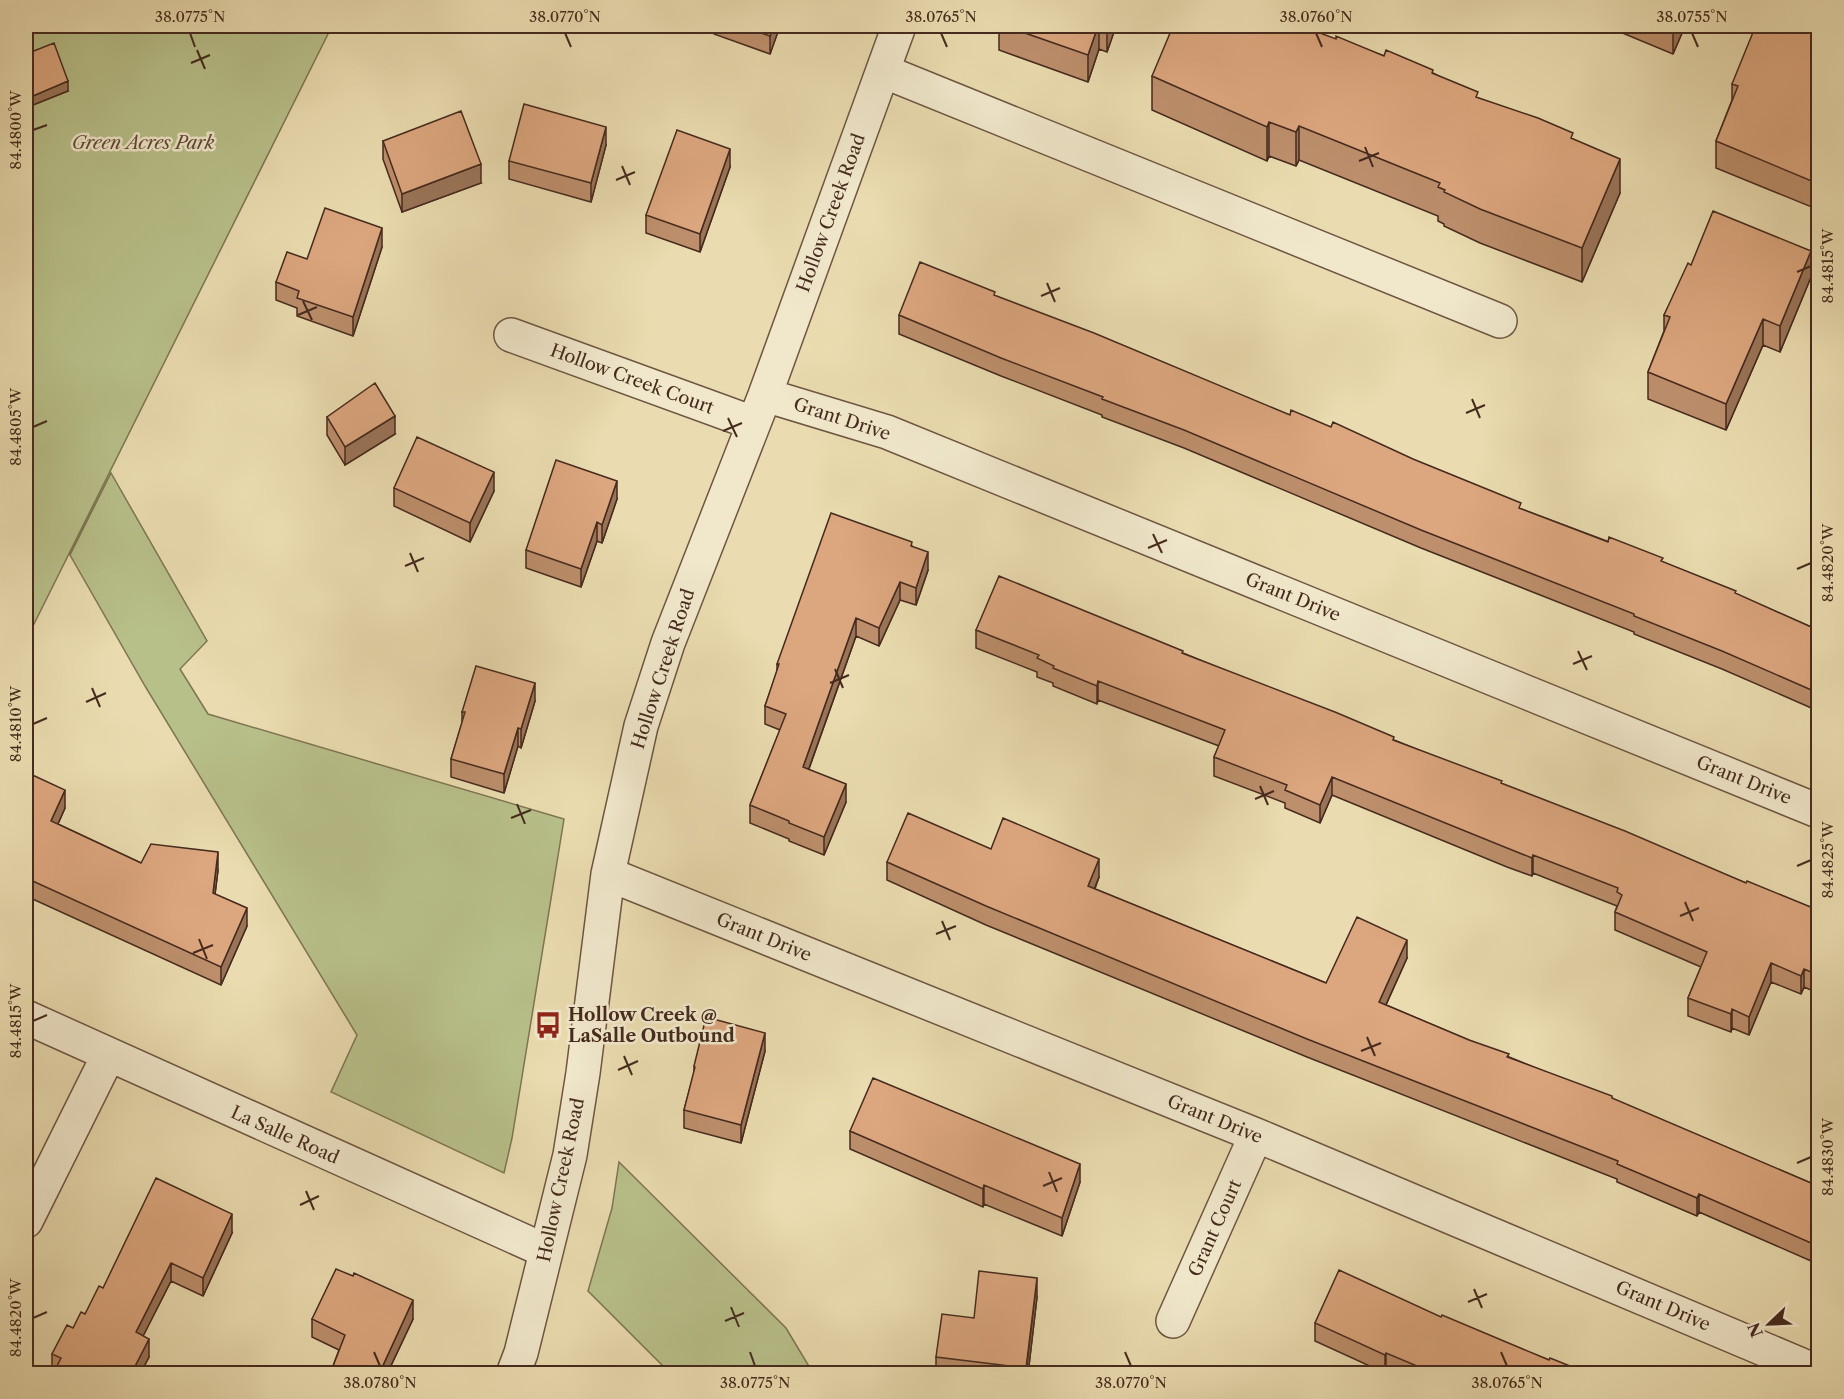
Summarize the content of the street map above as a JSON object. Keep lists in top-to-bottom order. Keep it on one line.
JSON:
{"streets":{"street":["Hollow Creek Road","Hollow Creek Court","Grant Drive","La Salle Road","Grant Court"]},"crossings":[["Hollow Creek Road","Hollow Creek Court"],["Hollow Creek Road","Grant Drive"],["Hollow Creek Road","La Salle Road"],["Hollow Creek Court","Grant Drive"],["Grant Drive","Grant Court"]],"parks":["Green Acres Park"],"places":{"bus stop":["Hollow Creek @ LaSalle Outbound"]},"north":"bottom left","coordinates":["38.0775°N","38.0770°N","38.0765°N","38.0760°N","38.0755°N","84.4800°W","84.4815°W","84.4805°W","84.4820°W","84.4810°W","84.4825°W","84.4830°W","38.0780°N"]}
